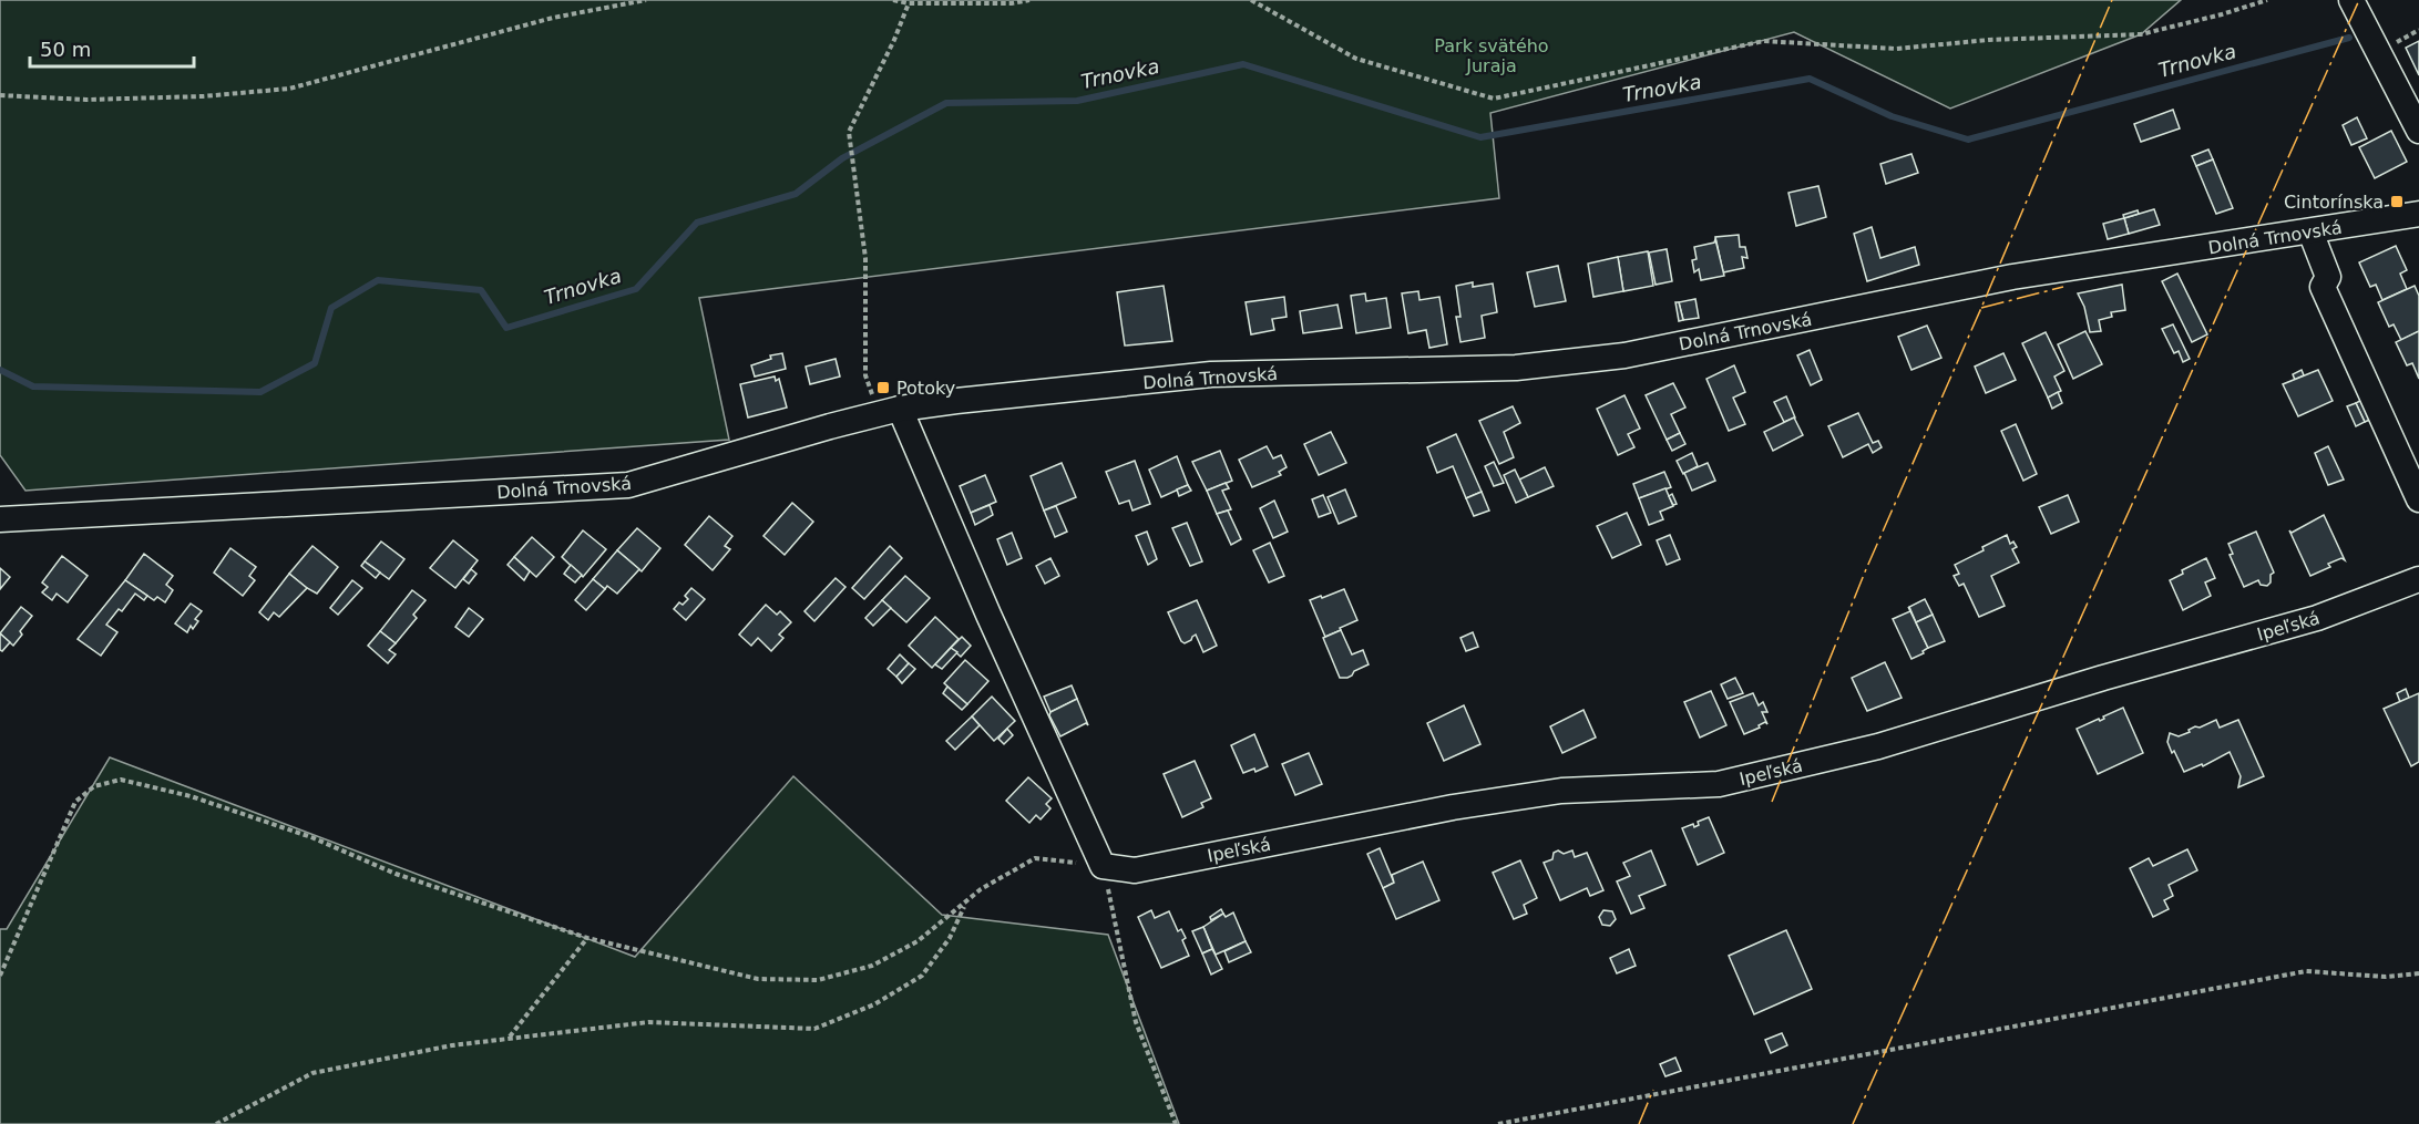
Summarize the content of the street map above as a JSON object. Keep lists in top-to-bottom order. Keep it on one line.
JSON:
{"streets":{"street":["Dolná Trnovská","Ipeľská"]},"water":["Trnovka"],"parks":["Park svätého Juraja"],"places":{"transit":["Cintorínska","Potoky"]},"scale_bar":"50 m"}
